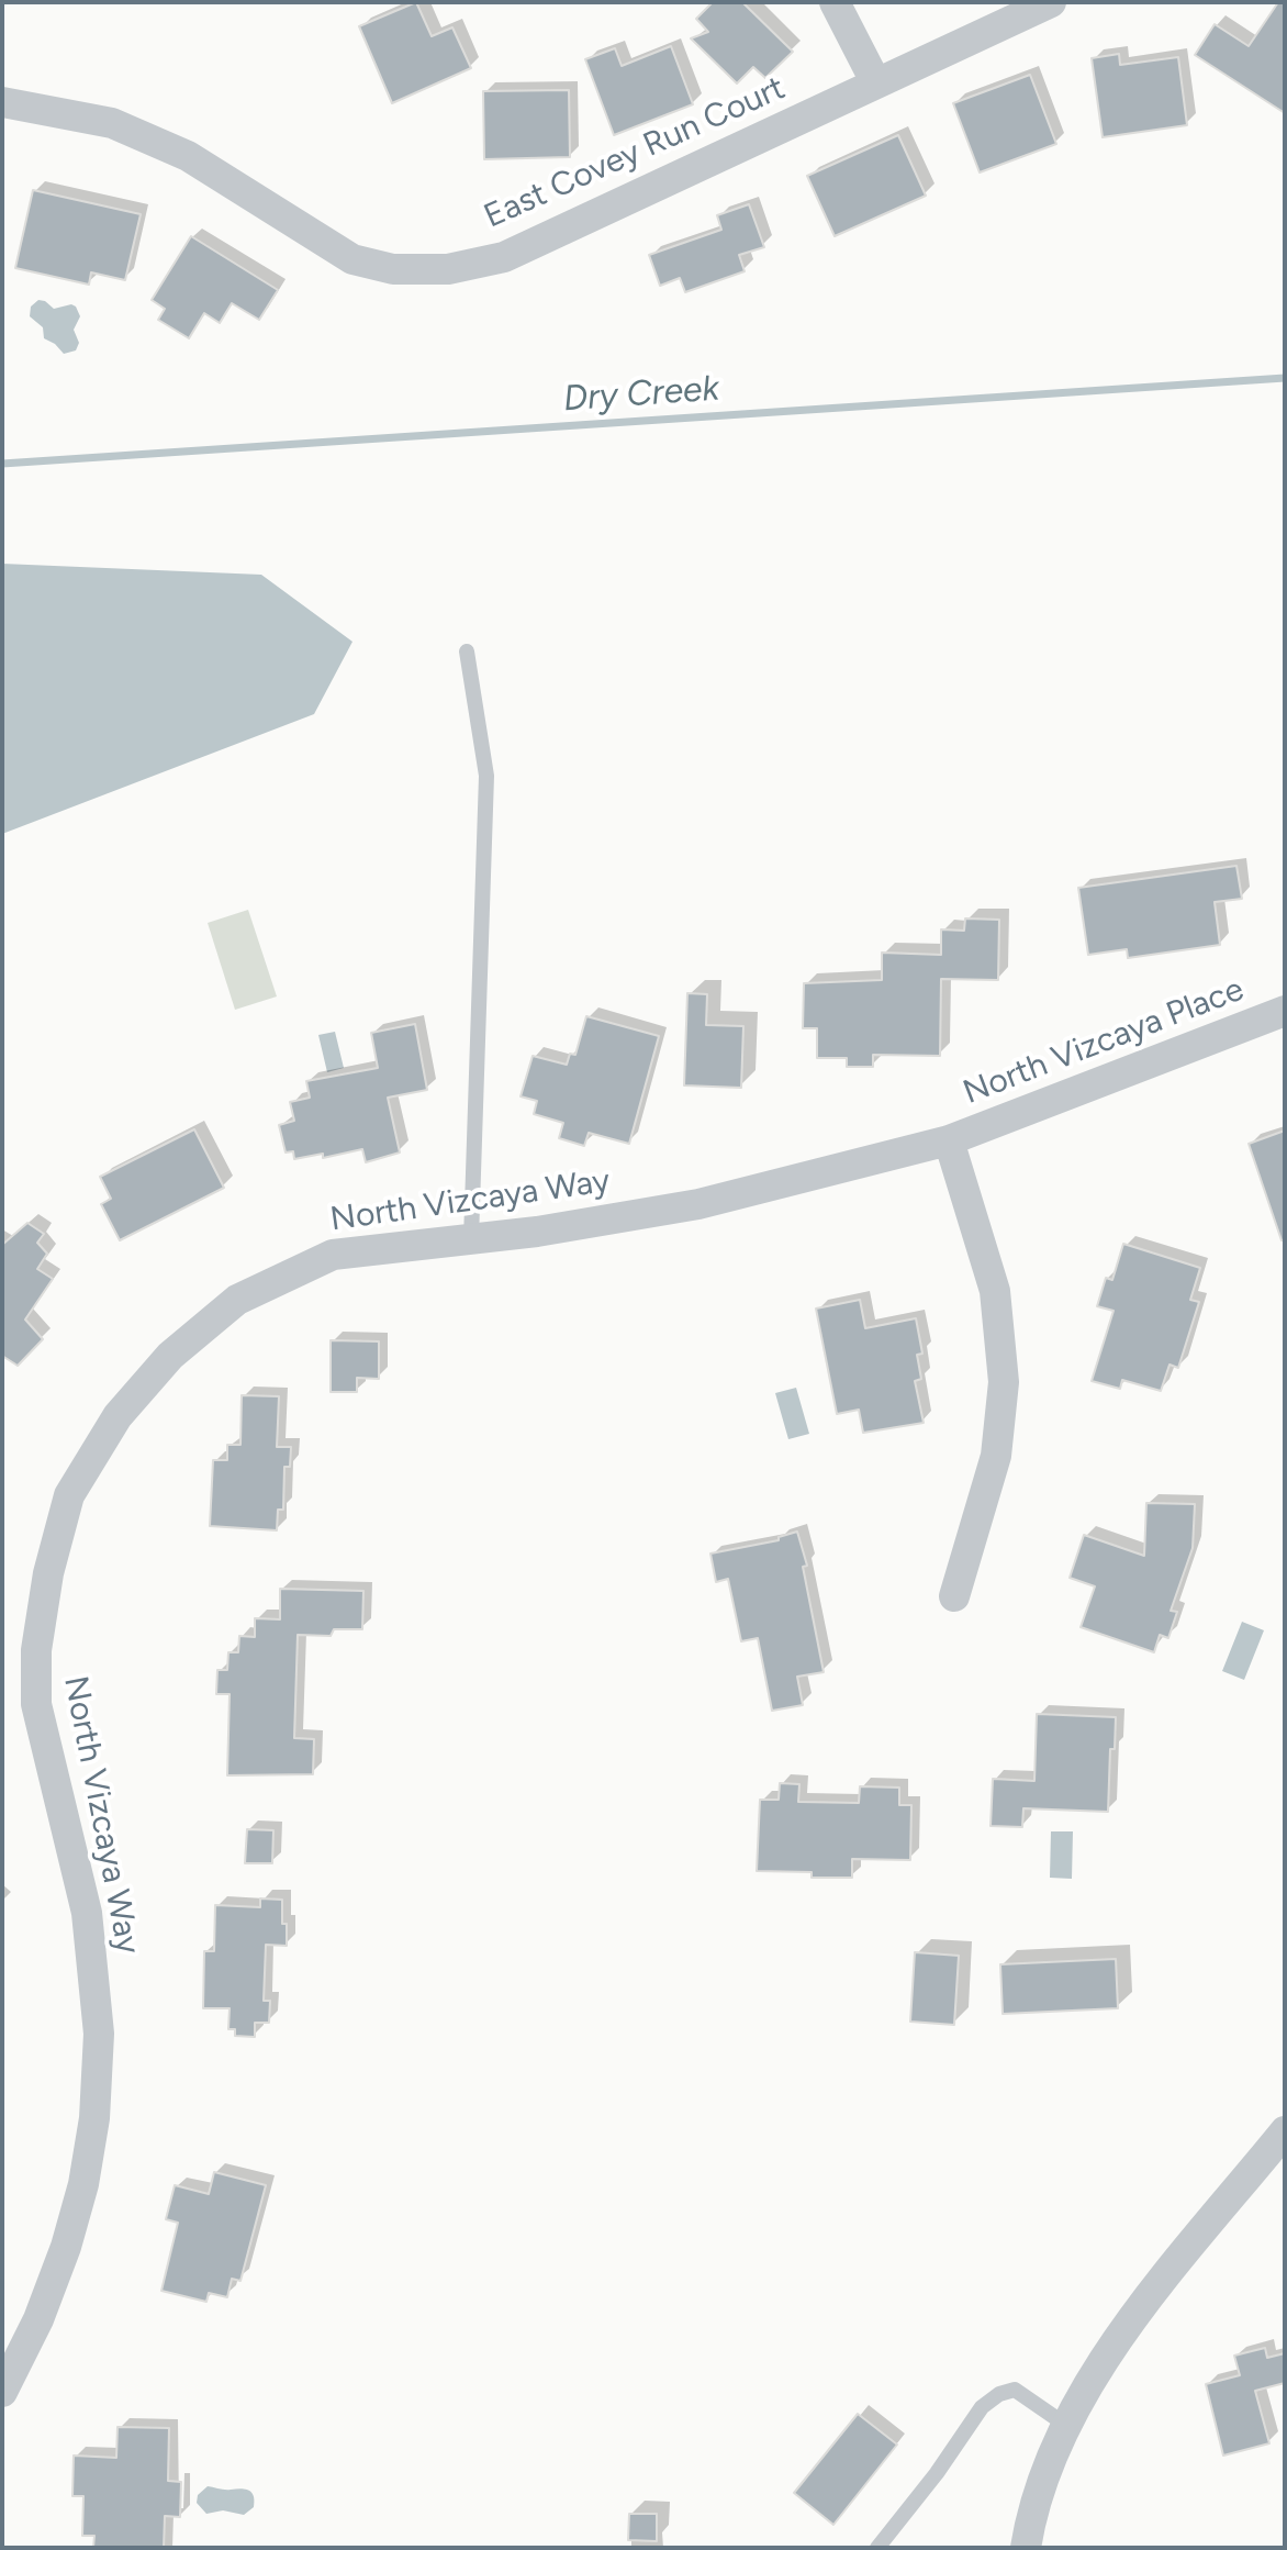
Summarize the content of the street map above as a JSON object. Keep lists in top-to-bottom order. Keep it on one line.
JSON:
{"streets":{"street":["East Covey Run Court","North Vizcaya Place","North Vizcaya Way"]},"crossings":[["North Vizcaya Place","North Vizcaya Way"]],"water":["Dry Creek"]}
